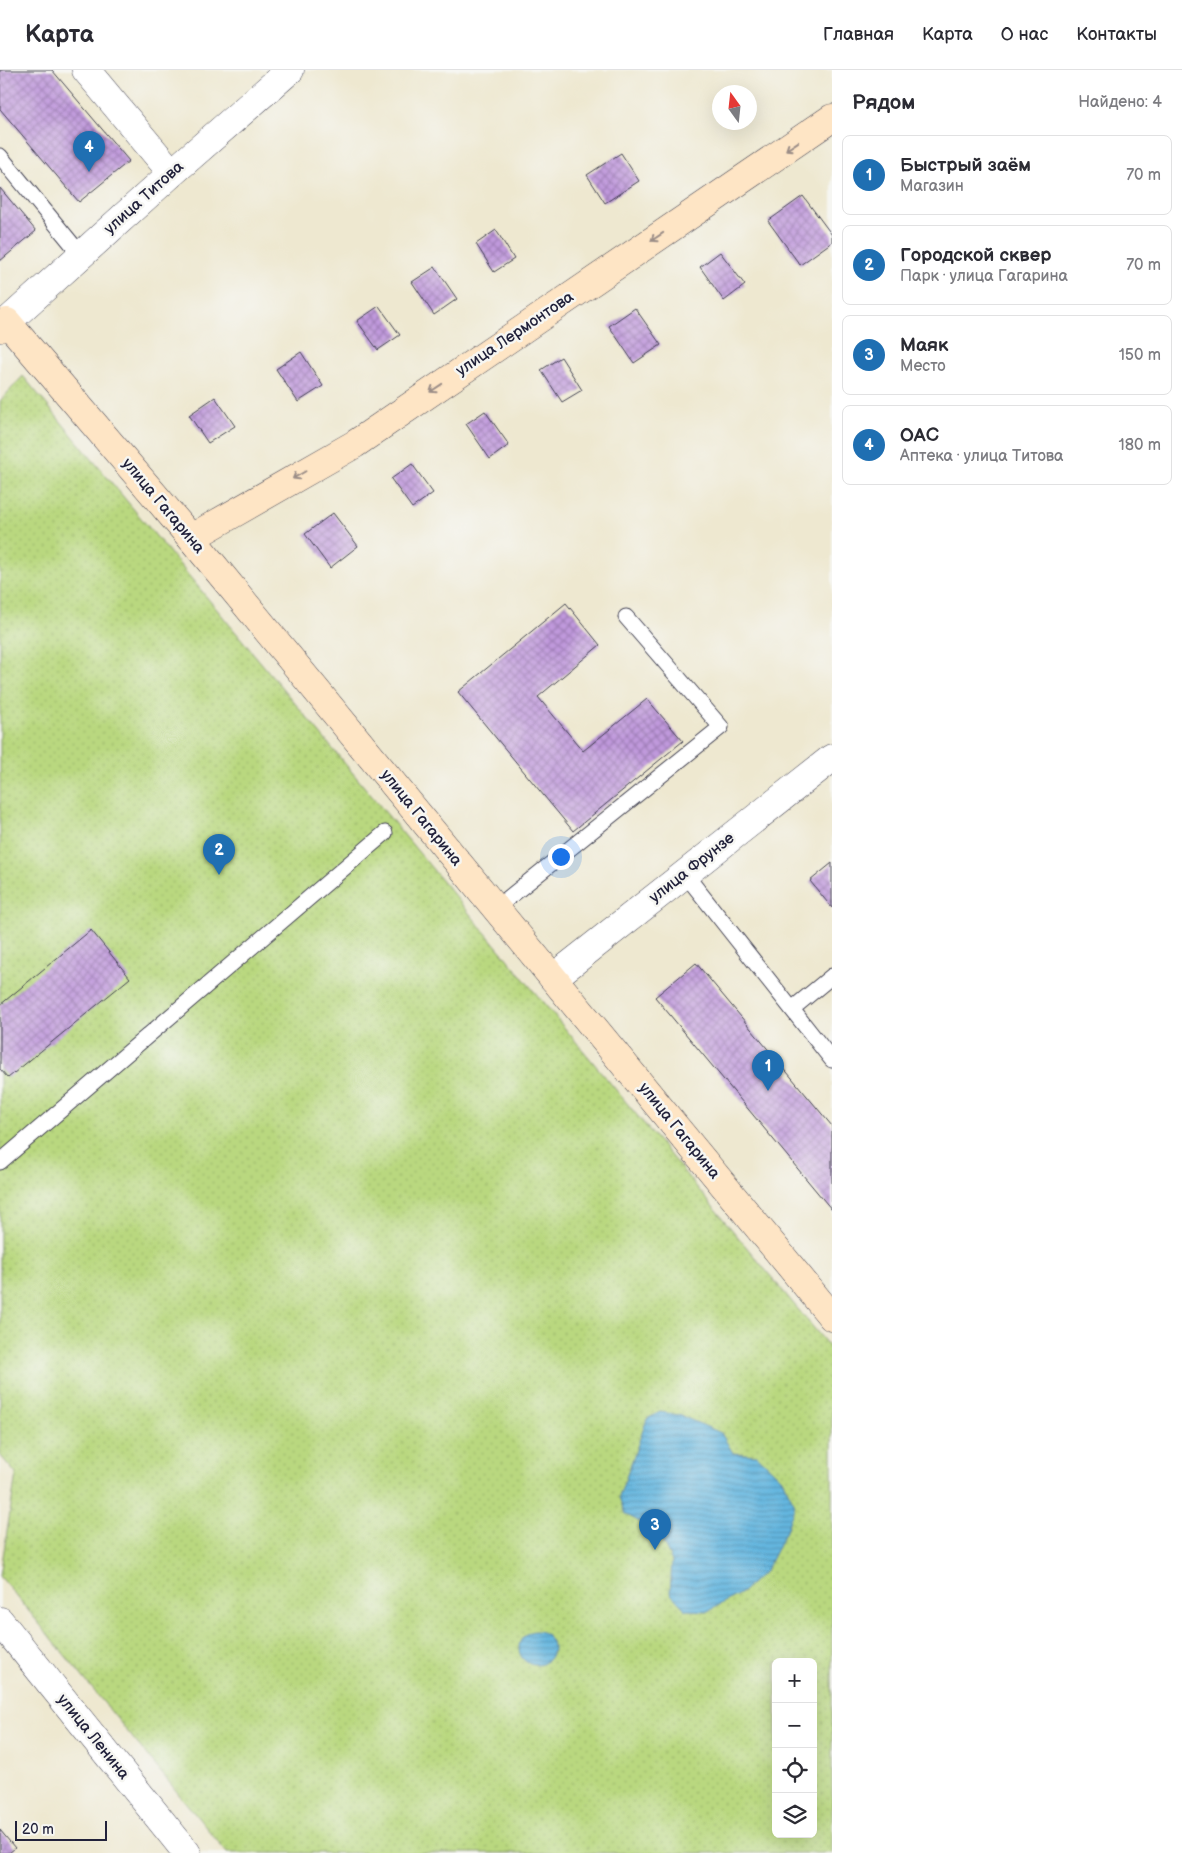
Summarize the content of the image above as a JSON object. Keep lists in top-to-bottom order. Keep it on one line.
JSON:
{"streets":{"main road":["улица Лермонтова","улица Гагарина"],"street":["улица Титова","улица Фрунзе","улица Ленина"]},"crossings":[["улица Титова","улица Гагарина"],["улица Лермонтова","улица Гагарина"],["улица Гагарина","улица Фрунзе"]],"one_way":["улица Лермонтова"],"scale_bar":"20 m","north":"top","page":{"header":"Карта","nav":["Главная","Карта","О нас","Контакты"],"heading":["Рядом","Найдено: 4"],"pins":["4","2","1","3"],"list":[{"mark":"1","name":"Быстрый заём","note":"Магазин","value":"70 m"},{"mark":"2","name":"Городской сквер","note":"Парк · улица Гагарина","value":"70 m"},{"mark":"3","name":"Маяк","note":"Место","value":"150 m"},{"mark":"4","name":"ОАС","note":"Аптека · улица Титова","value":"180 m"}],"map_buttons":["+","−"],"scale":"20 m"}}
